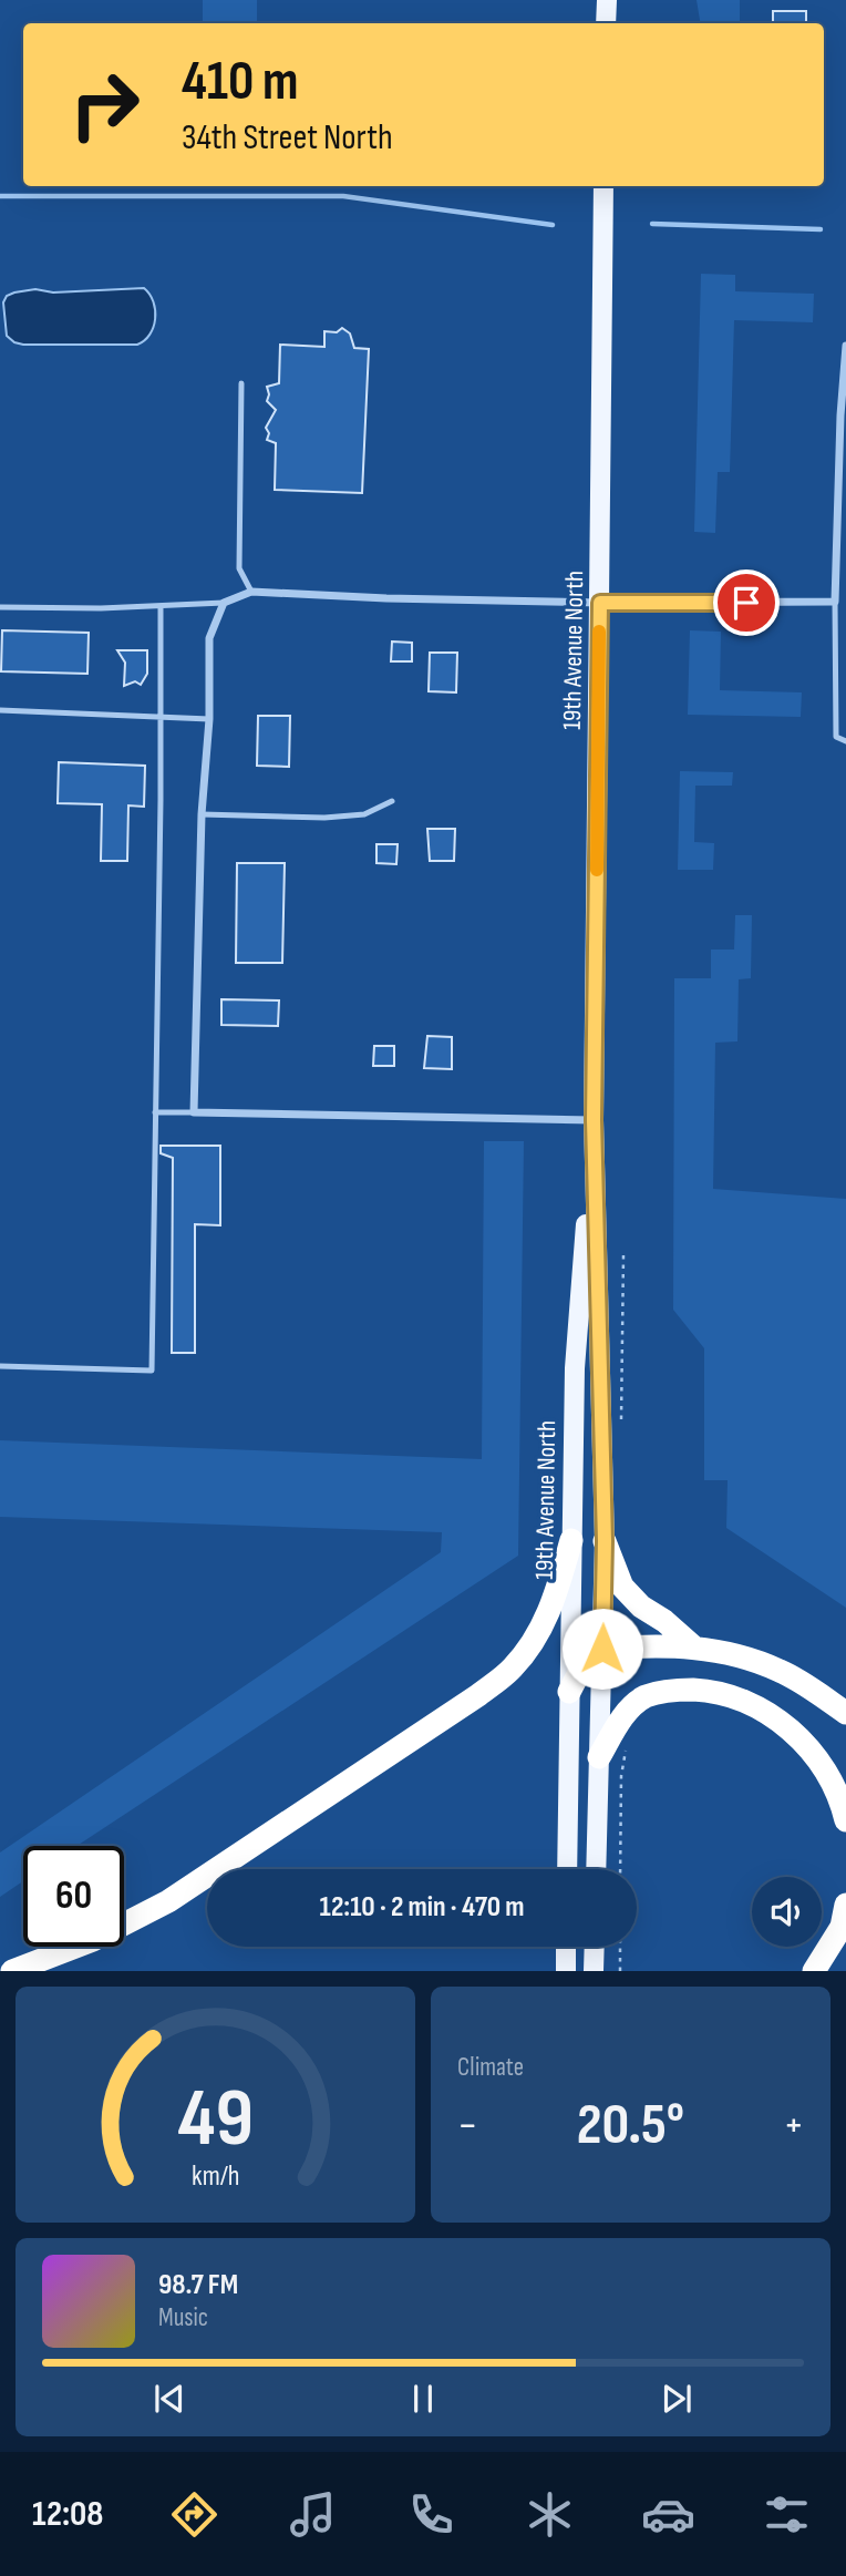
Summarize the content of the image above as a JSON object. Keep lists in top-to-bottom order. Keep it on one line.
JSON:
{"streets":{"main road":["19th Avenue North"]},"page":{"turn":["410 m","34th Street North"],"limit":"60","trip":"12:10 · 2 min · 470 m","tile":"Climate","heat":["−","20.5°","+"],"song":["98.7 FM","Music"],"tabs":"12:08","gauge":["49","km/h"]}}
